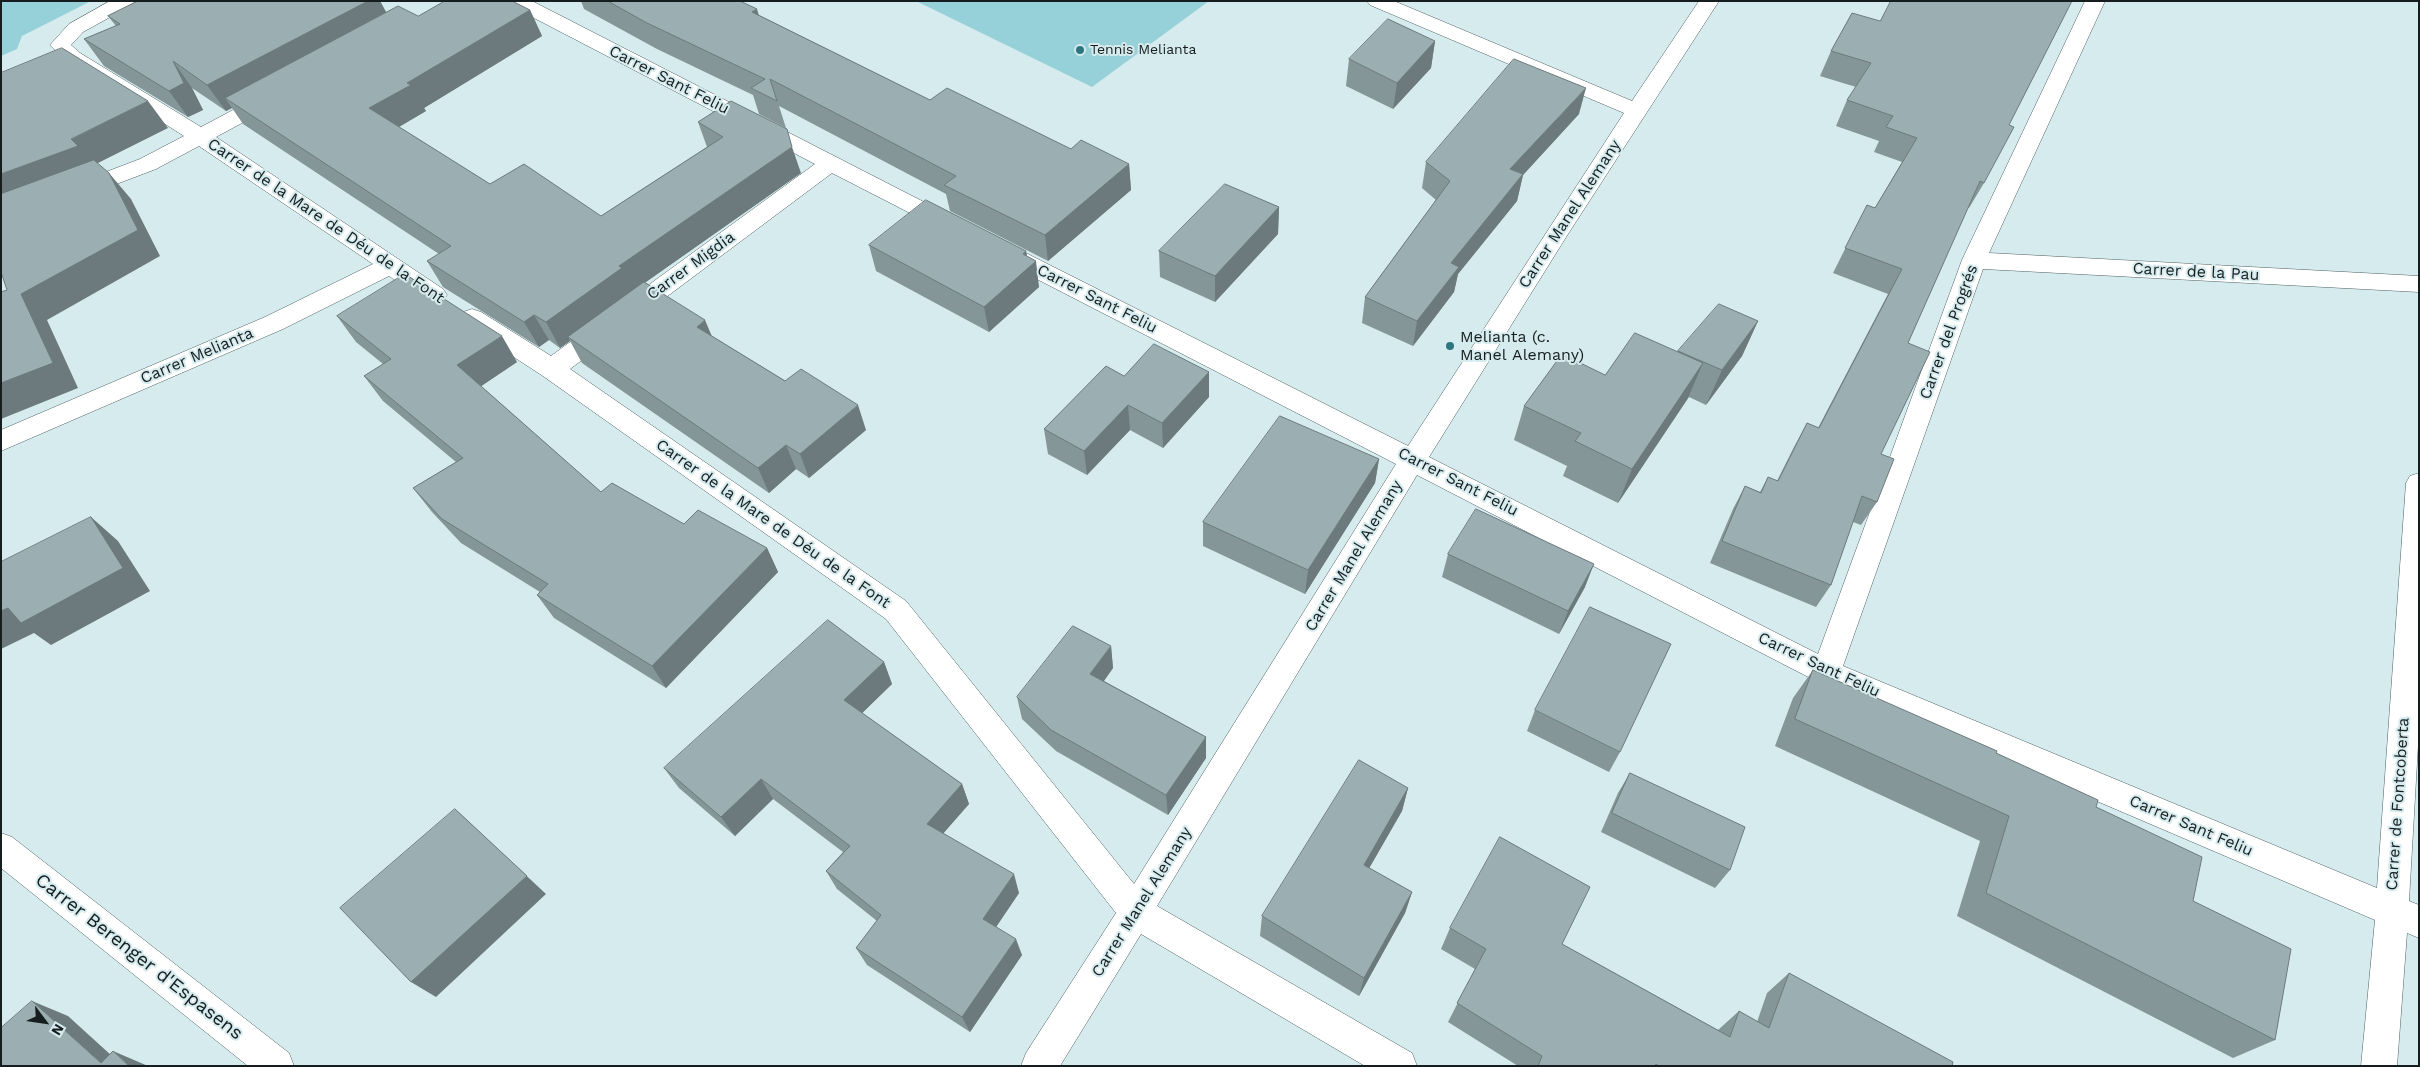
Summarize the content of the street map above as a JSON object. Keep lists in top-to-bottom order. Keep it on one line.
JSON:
{"streets":{"street":["Carrer Sant Feliu","Carrer Manel Alemany","Carrer de la Mare de Déu de la Font","Carrer Migdia","Carrer de la Pau","Carrer del Progrés","Carrer Melianta","Carrer de Fontcoberta","Carrer Berenger d'Espasens"]},"crossings":[["Carrer Sant Feliu","Carrer Manel Alemany"],["Carrer Sant Feliu","Carrer Migdia"],["Carrer Sant Feliu","Carrer del Progrés"],["Carrer Sant Feliu","Carrer de Fontcoberta"],["Carrer Manel Alemany","Carrer de la Mare de Déu de la Font"],["Carrer de la Mare de Déu de la Font","Carrer Migdia"],["Carrer de la Mare de Déu de la Font","Carrer Melianta"],["Carrer de la Pau","Carrer del Progrés"]],"places":["Tennis Melianta","Melianta (c. Manel Alemany)"],"north":"bottom right"}
